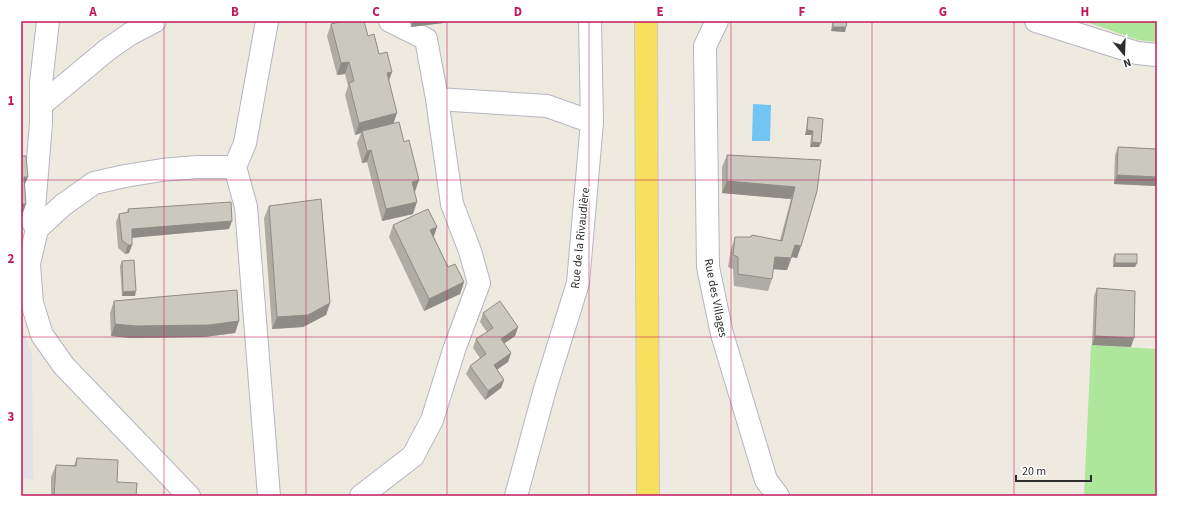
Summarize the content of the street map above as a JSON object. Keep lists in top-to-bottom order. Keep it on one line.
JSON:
{"streets":{"street":["Rue de la Rivaudière","Rue des Villages"]},"scale_bar":"20 m","north":"bottom","grid":{"columns":["A","B","C","D","E","F","G","H"],"rows":["1","2","3"]}}
